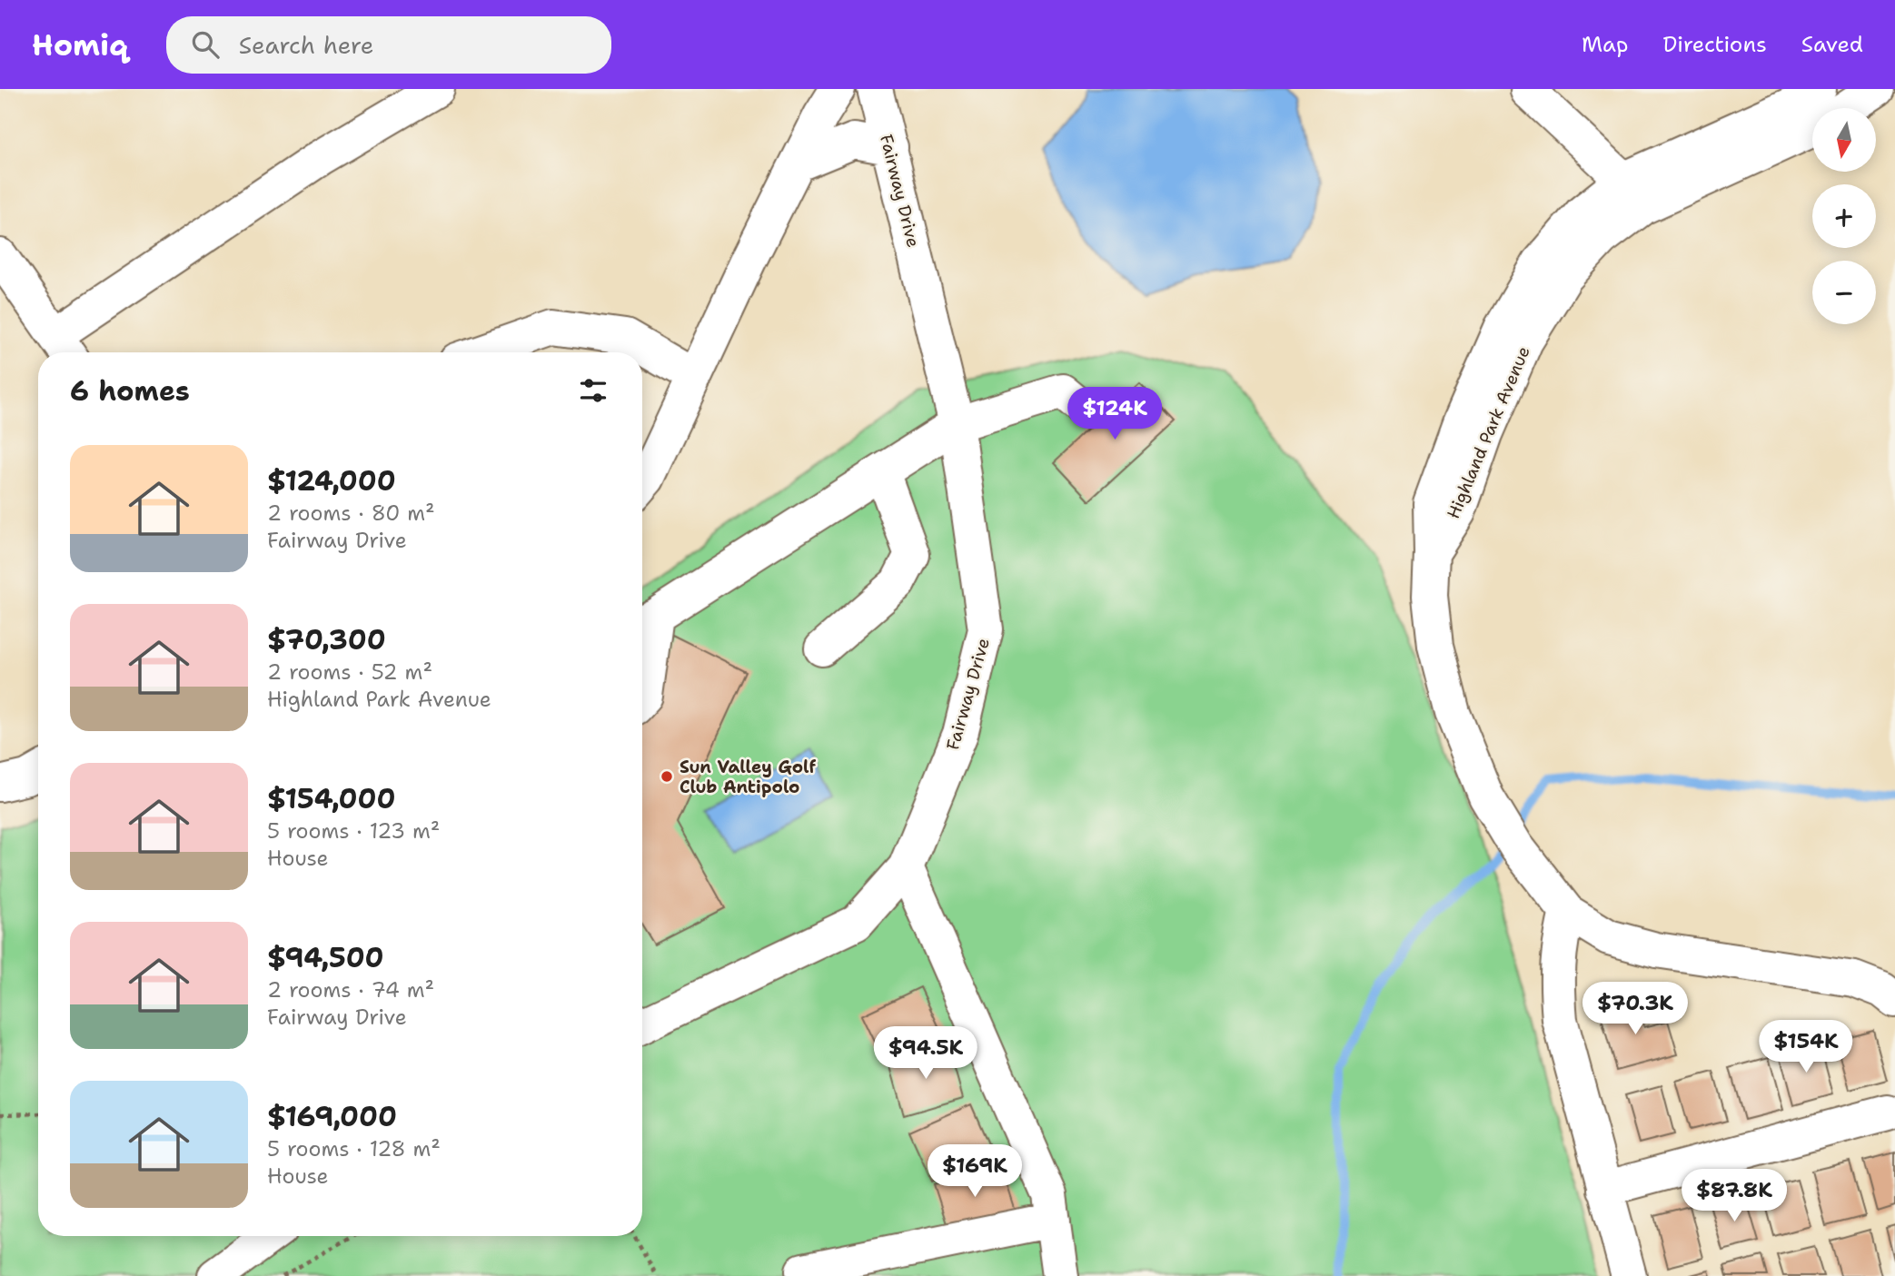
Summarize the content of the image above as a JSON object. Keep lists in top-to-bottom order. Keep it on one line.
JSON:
{"streets":{"street":["Fairway Drive","Highland Park Avenue"]},"places":["Sun Valley Golf Club Antipolo"],"north":"bottom","page":{"header":"Homiq","search":"Search here","nav":["Map","Directions","Saved"],"map_buttons":["+","−"],"heading":"6 homes","price":["$124K","$70.3K","$154K","$94.5K","$169K","$87.8K"],"list":[{"name":"$124,000","note":"2 rooms · 80 m² · Fairway Drive"},{"name":"$70,300","note":"2 rooms · 52 m² · Highland Park Avenue"},{"name":"$154,000","note":"5 rooms · 123 m² · House"},{"name":"$94,500","note":"2 rooms · 74 m² · Fairway Drive"},{"name":"$169,000","note":"5 rooms · 128 m² · House"}]}}
